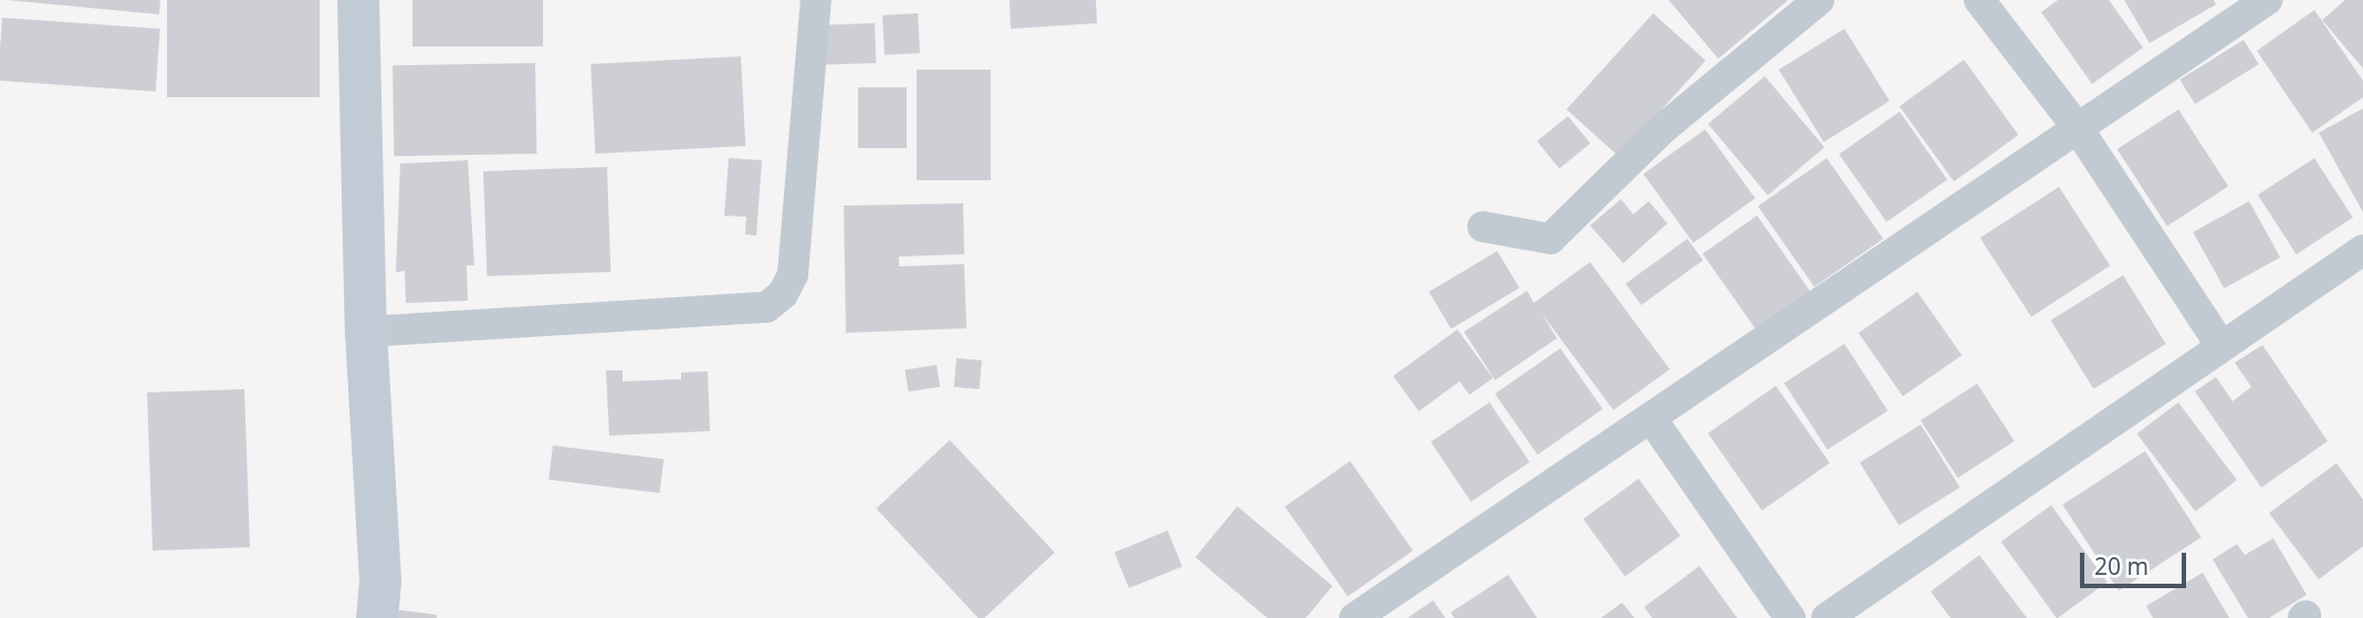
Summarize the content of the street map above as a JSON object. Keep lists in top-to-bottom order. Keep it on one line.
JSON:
{"scale_bar":"20 m"}
